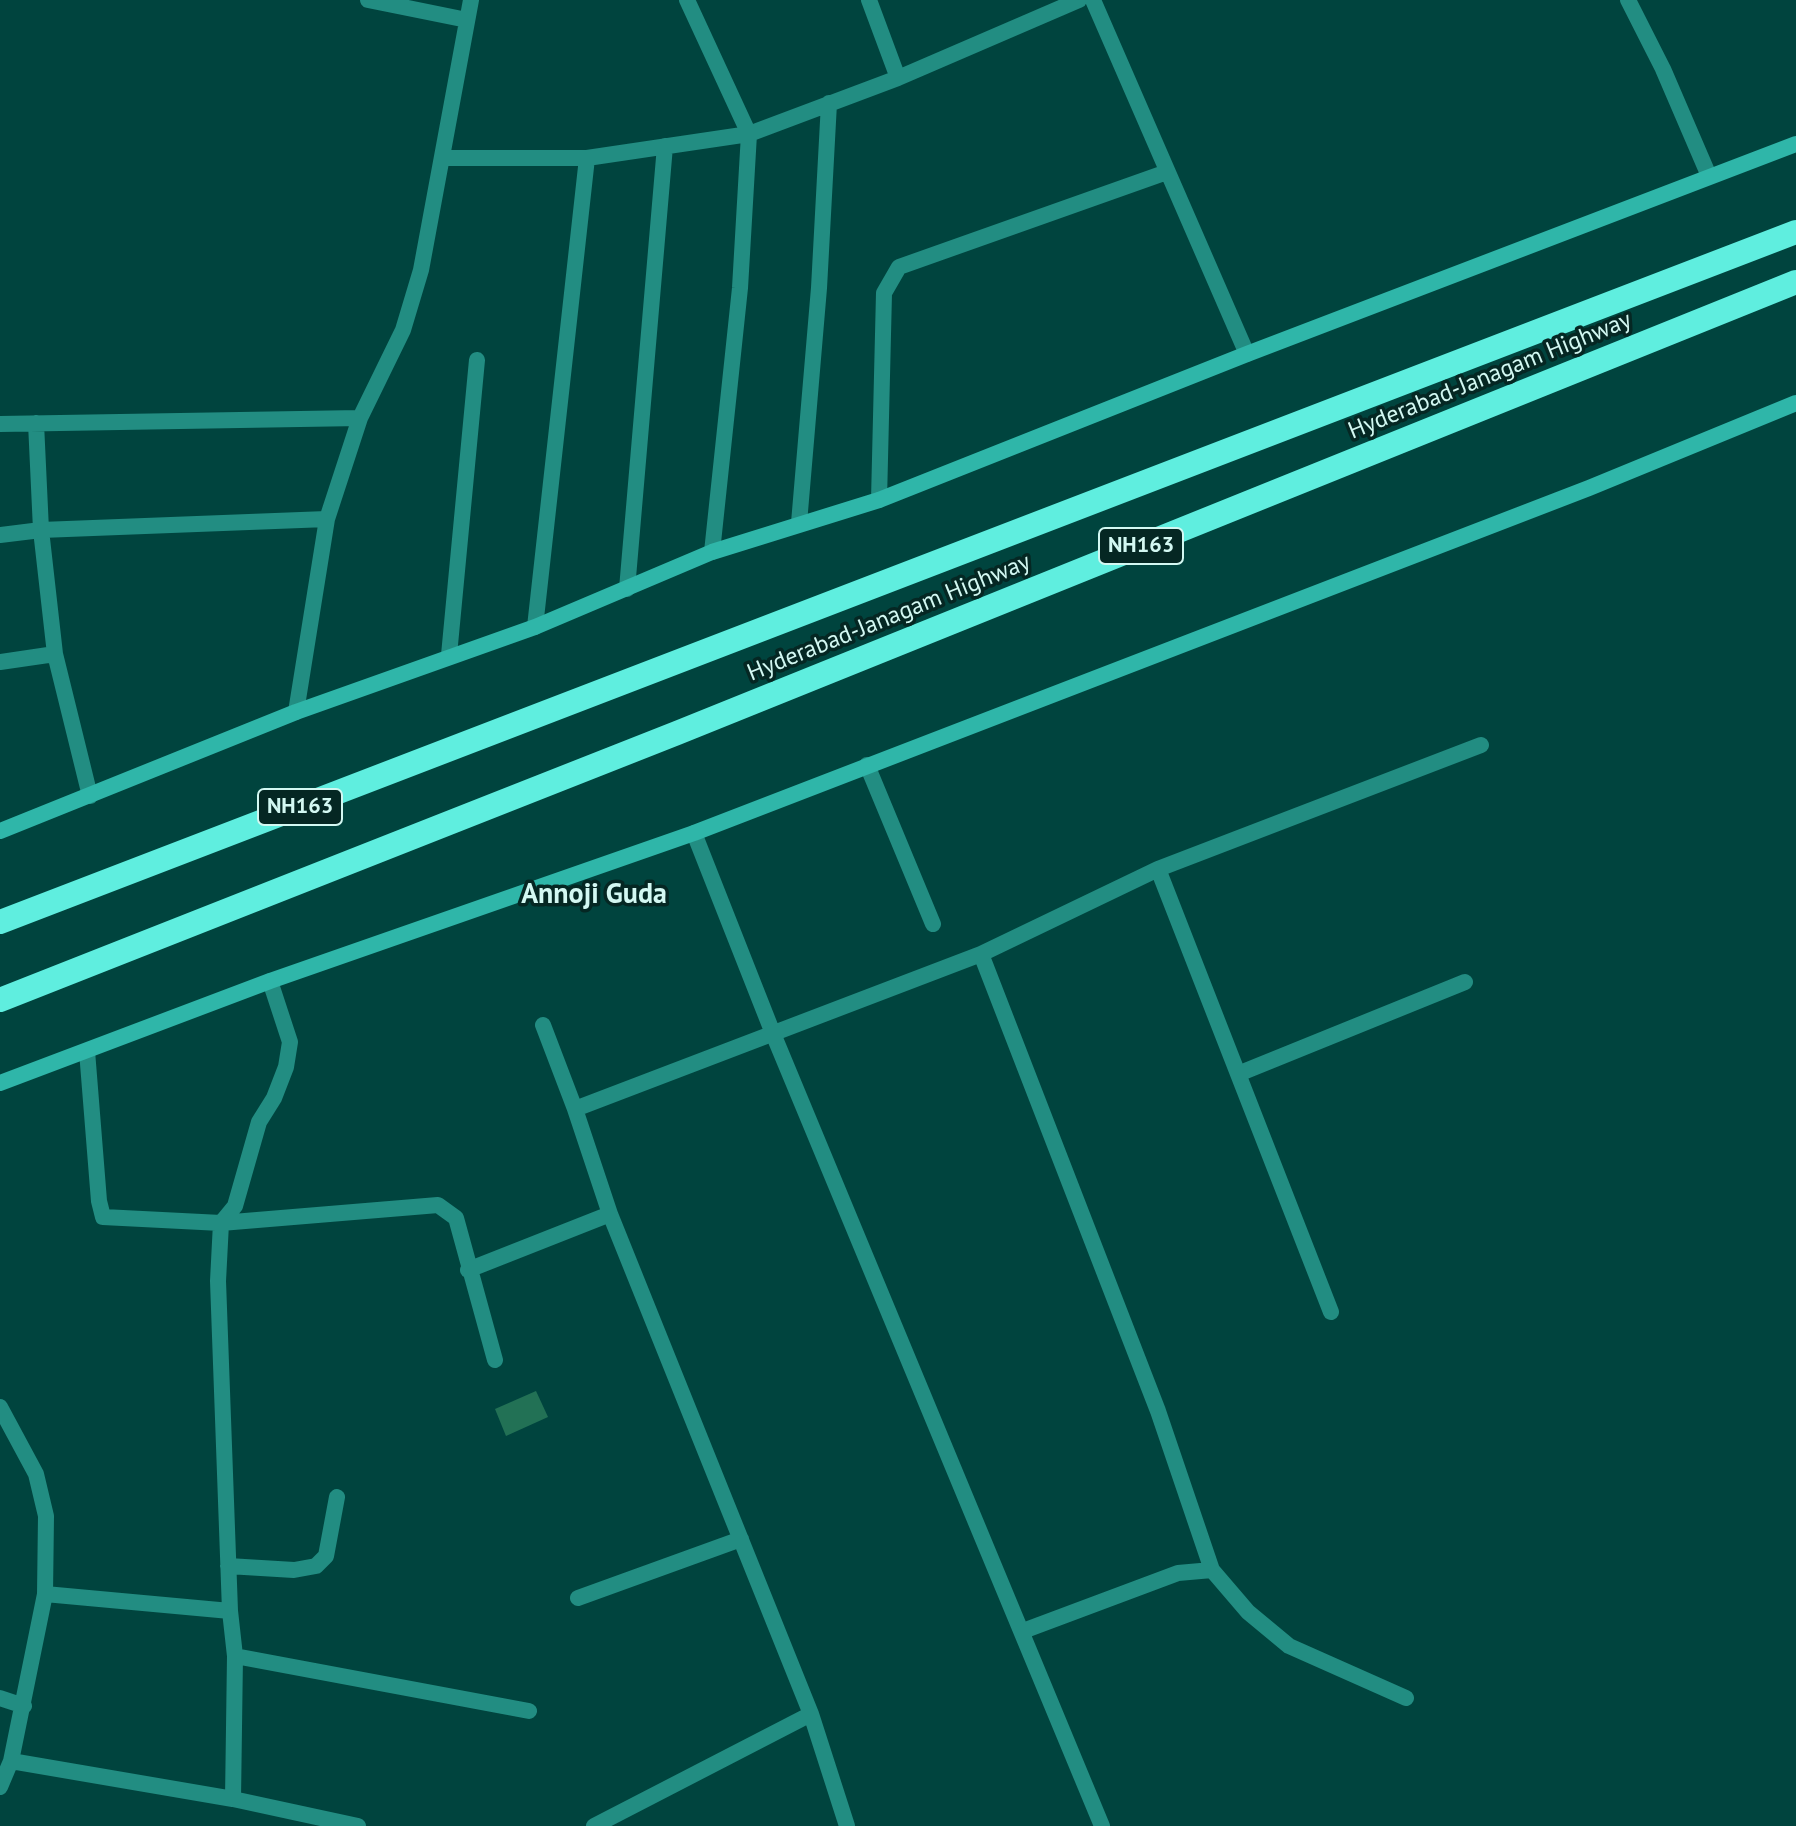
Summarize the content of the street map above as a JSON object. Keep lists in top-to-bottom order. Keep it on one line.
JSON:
{"streets":{"highway":["Hyderabad-Janagam Highway","NH163"]},"districts":["Annoji Guda"]}
